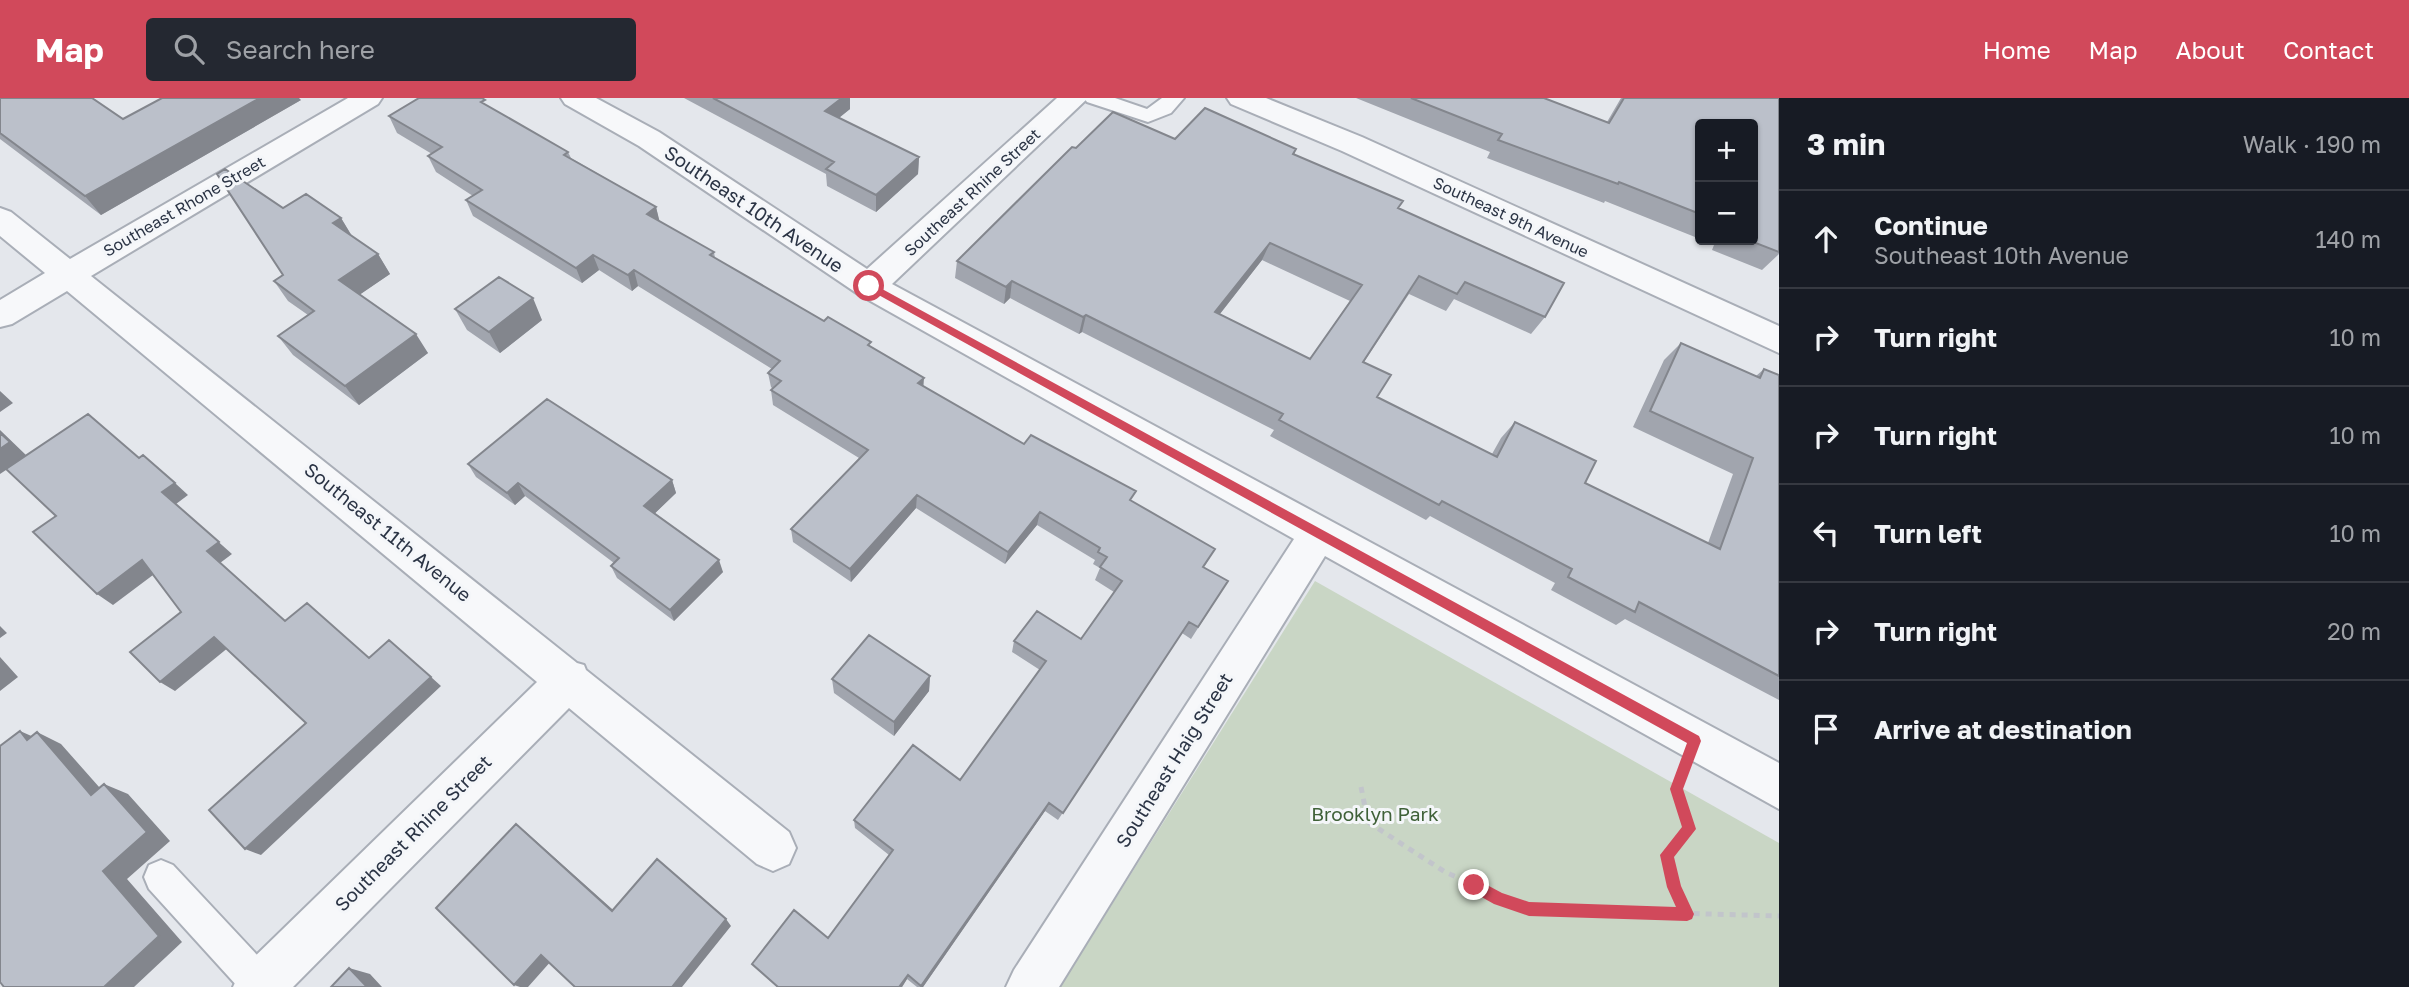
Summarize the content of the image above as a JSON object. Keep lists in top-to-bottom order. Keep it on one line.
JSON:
{"streets":{"street":["Southeast Rhine Street","Southeast Rhone Street","Southeast 10th Avenue","Southeast 9th Avenue","Southeast 11th Avenue","Southeast Haig Street"]},"crossings":[["Southeast Rhine Street","Southeast 10th Avenue"],["Southeast Rhine Street","Southeast 11th Avenue"],["Southeast Rhone Street","Southeast 11th Avenue"],["Southeast 10th Avenue","Southeast Haig Street"]],"parks":["Brooklyn Park"],"page":{"header":"Map","search":"Search here","nav":["Home","Map","About","Contact"],"heading":["3 min","Walk · 190 m"],"map_buttons":["+","−"],"list":[["Continue","Southeast 10th Avenue","140 m"],["Turn right","10 m"],["Turn right","10 m"],["Turn left","10 m"],["Turn right","20 m"],"Arrive at destination"]}}
